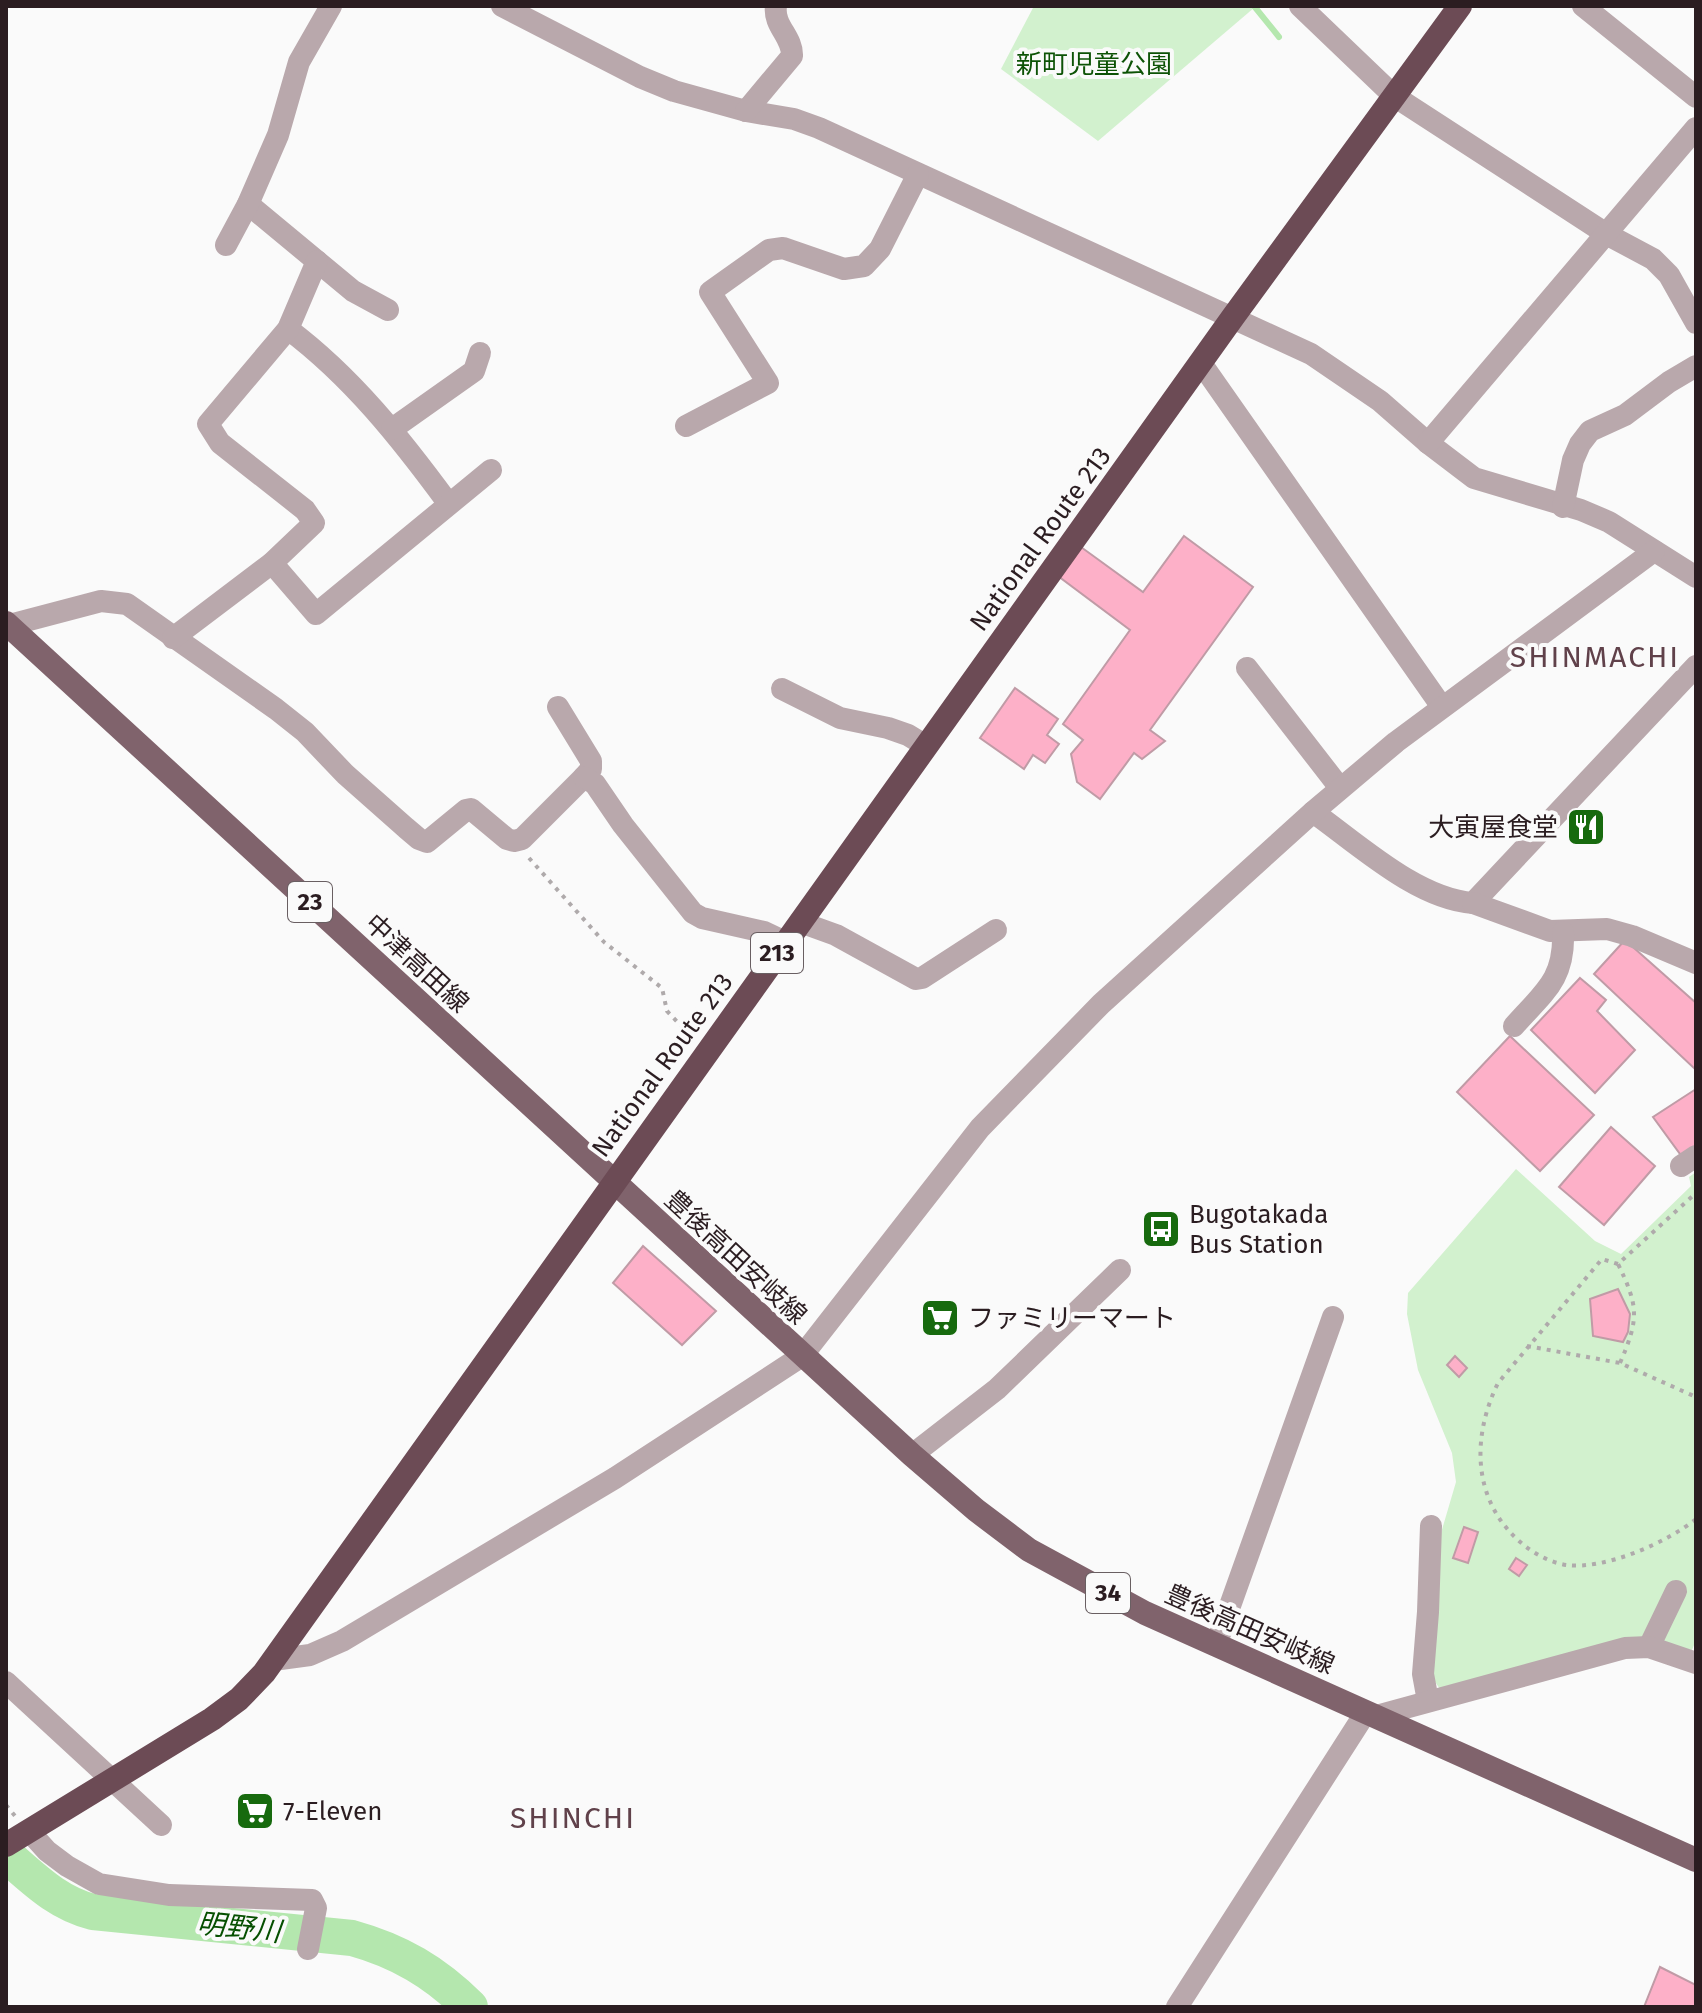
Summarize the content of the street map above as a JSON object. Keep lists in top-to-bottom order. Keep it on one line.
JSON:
{"streets":{"highway":["National Route 213","213"],"main road":["23","中津高田線","豊後高田安岐線","34"]},"crossings":[["National Route 213","中津高田線"],["National Route 213","豊後高田安岐線"],["中津高田線","豊後高田安岐線"]],"districts":["SHINMACHI","SHINCHI"],"water":["明野川"],"parks":["新町児童公園"],"places":{"restaurant":["大寅屋食堂"],"bus stop":["Bugotakada Bus Station"],"supermarket":["ファミリーマート","7-Eleven"]}}
